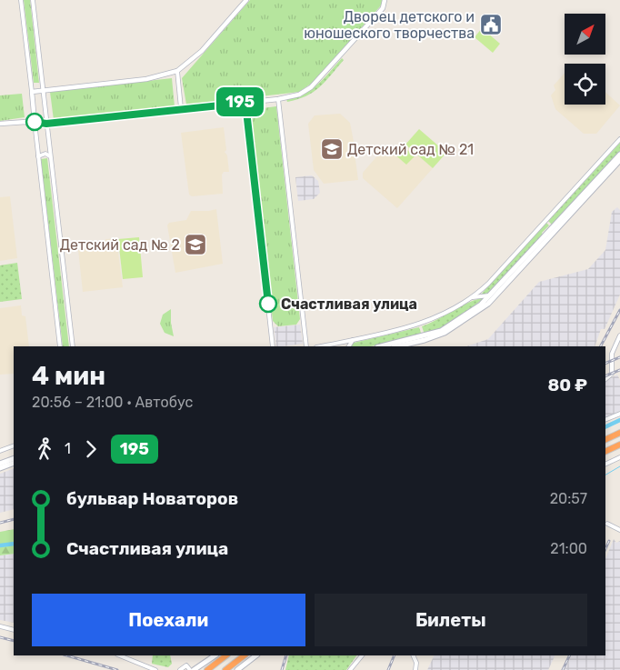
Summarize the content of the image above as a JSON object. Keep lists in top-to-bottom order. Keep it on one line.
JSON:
{"places":{"public building":["Дворец детского и юношеского творчества"],"school or university":["Детский сад № 21","Детский сад № 2"],"other":["Счастливая улица"]},"lines":["bus line 195"],"north":"top right","page":{"on_map":"195","heading":["4 мин","20:56 – 21:00 · Автобус","80 ₽"],"legs":["1","195"],"list":[{"name":"бульвар Новаторов","value":"20:57"},{"name":"Счастливая улица","value":"21:00"}],"buttons":["Поехали","Билеты"]}}
